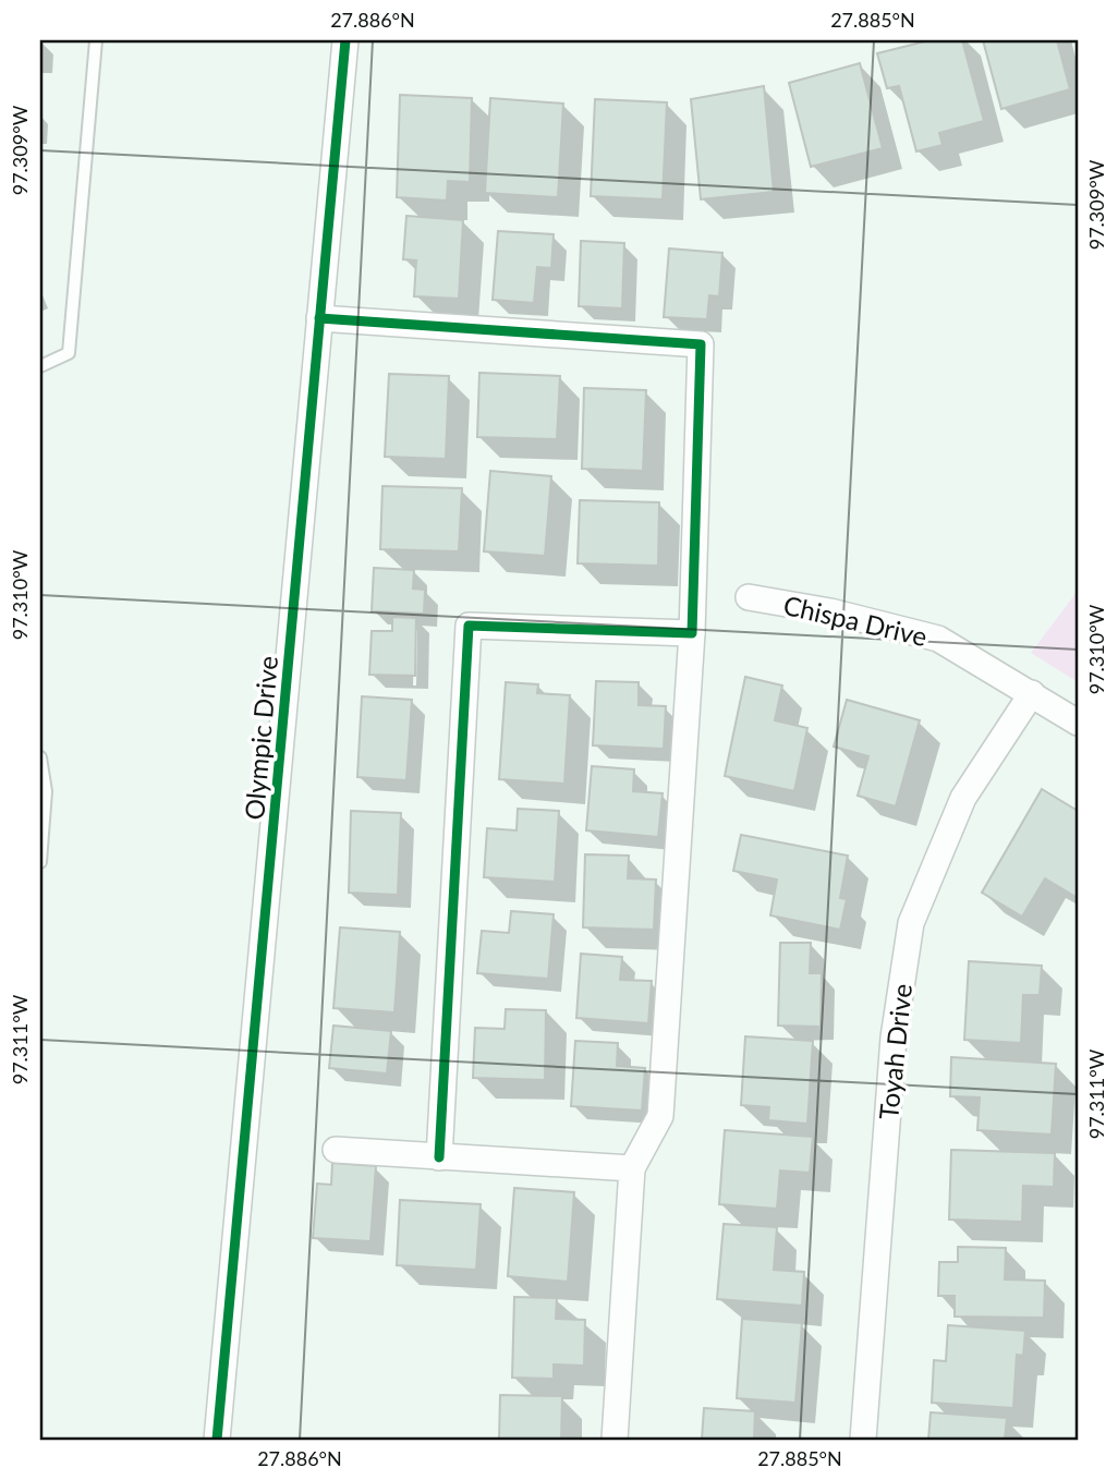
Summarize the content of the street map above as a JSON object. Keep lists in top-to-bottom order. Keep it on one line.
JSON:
{"streets":{"street":["Chispa Drive","Olympic Drive","Toyah Drive"]},"crossings":[["Chispa Drive","Toyah Drive"]],"coordinates":["27.886°N","27.885°N","97.309°W","97.310°W","97.311°W"]}
